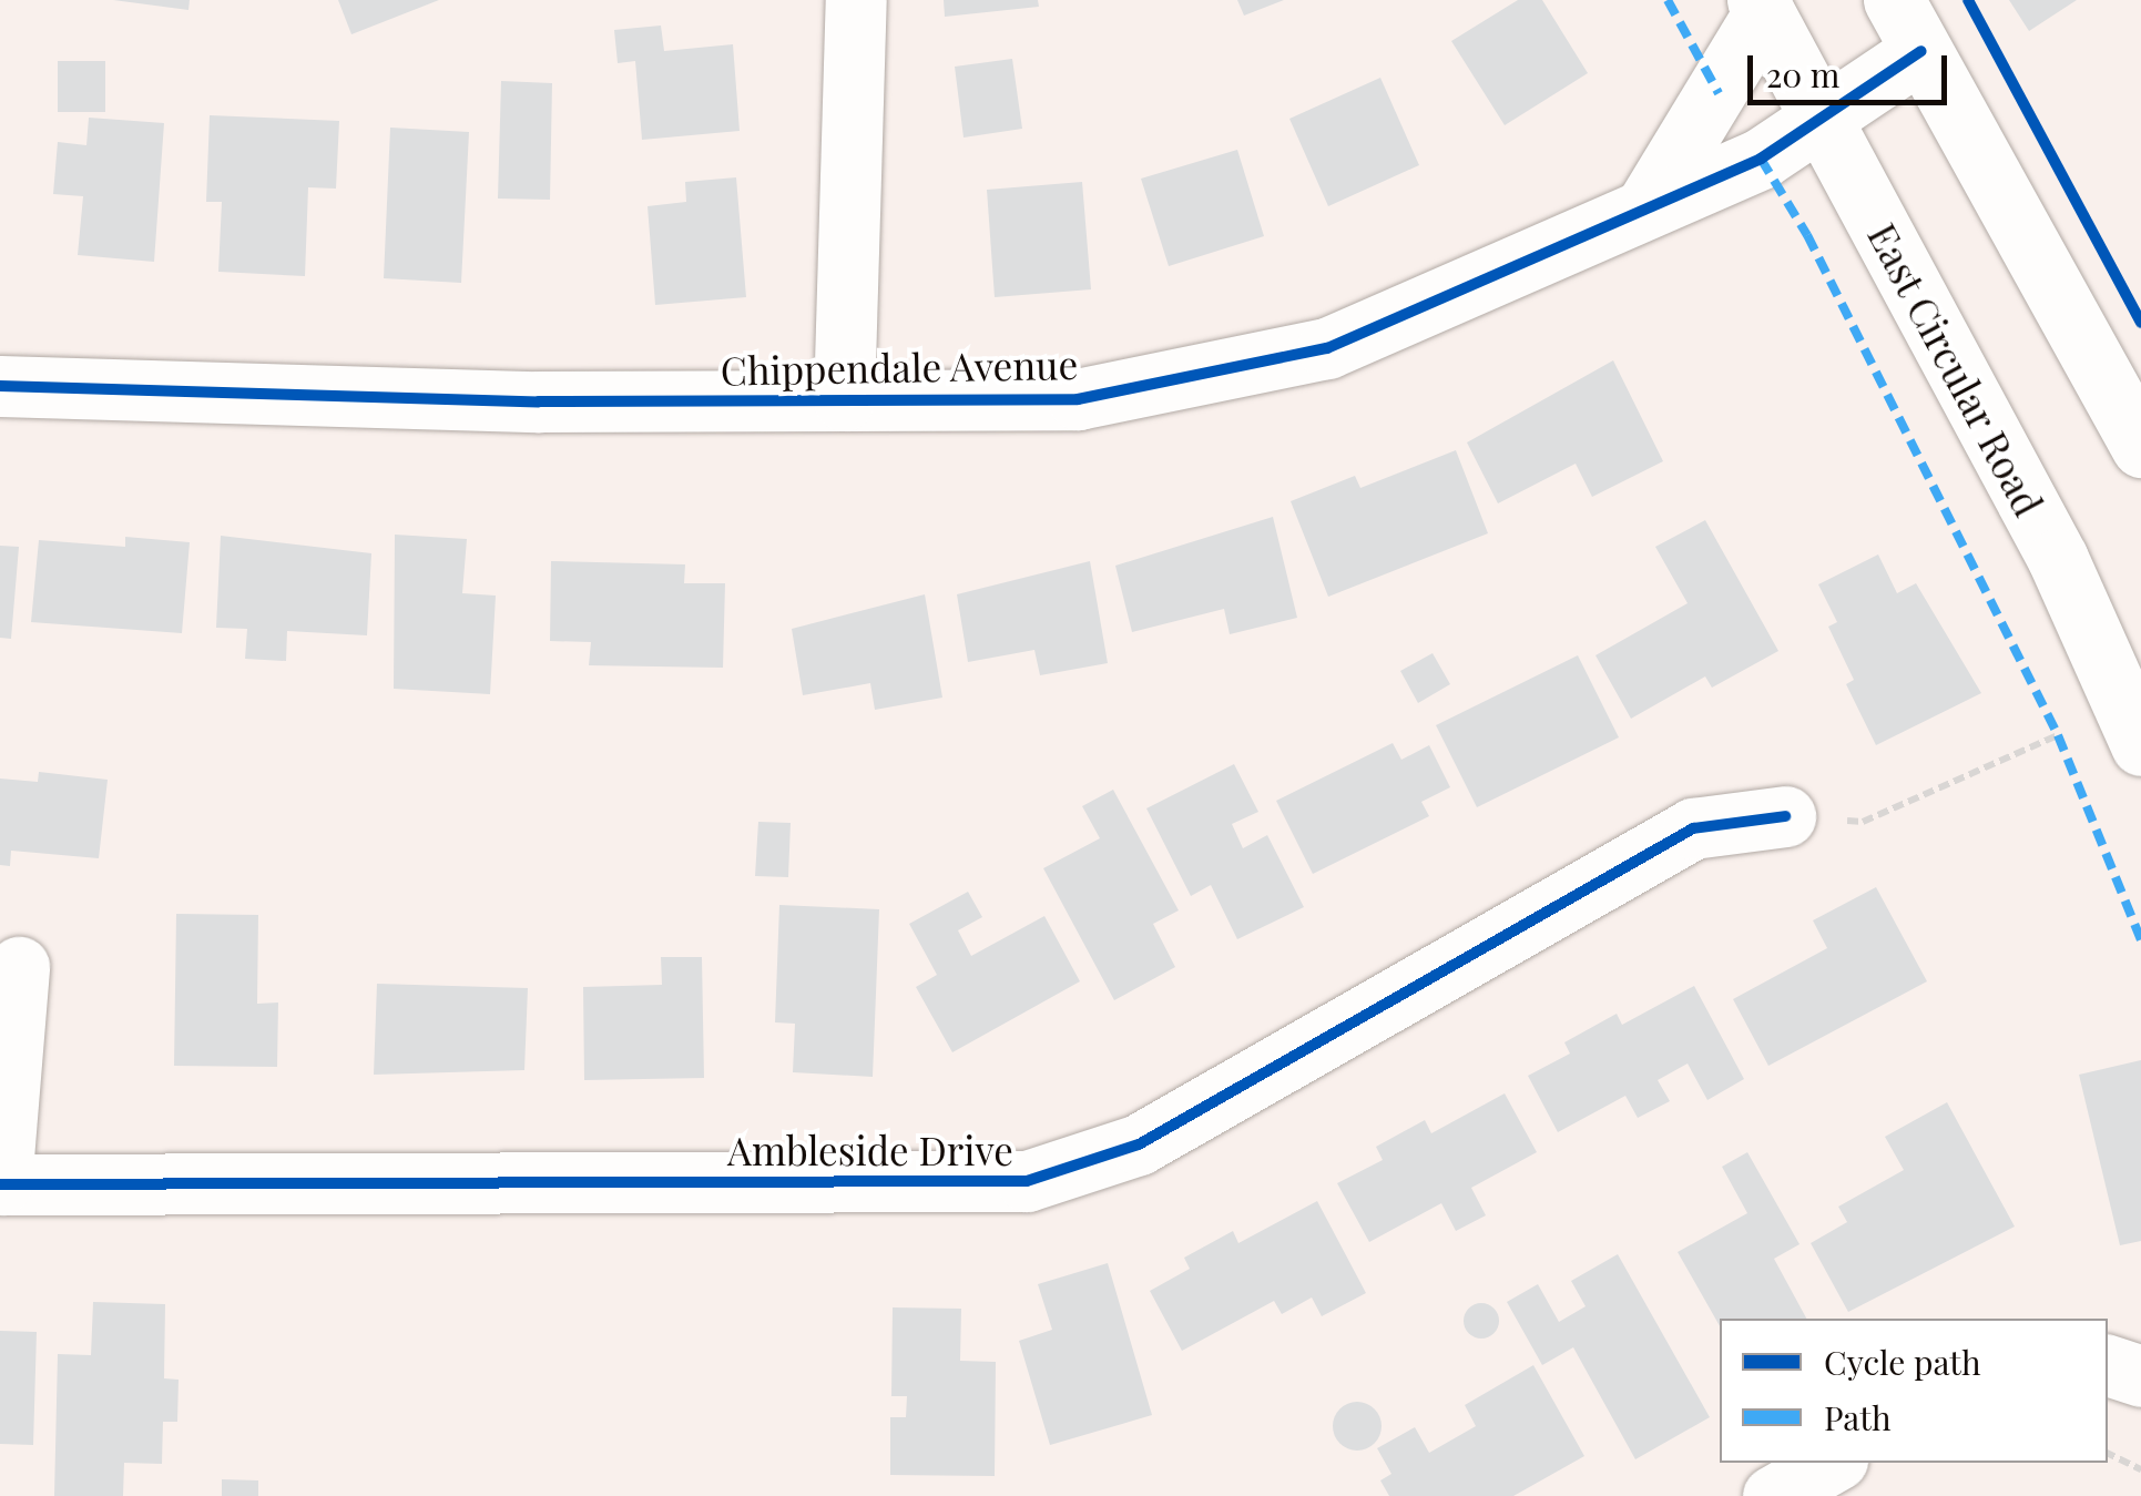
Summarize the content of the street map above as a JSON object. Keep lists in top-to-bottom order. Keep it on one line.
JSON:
{"streets":{"main road":["Chippendale Avenue","East Circular Road","Ambleside Drive"]},"crossings":[["Chippendale Avenue","East Circular Road"]],"legend":["Cycle path","Path"],"scale_bar":"20 m"}
